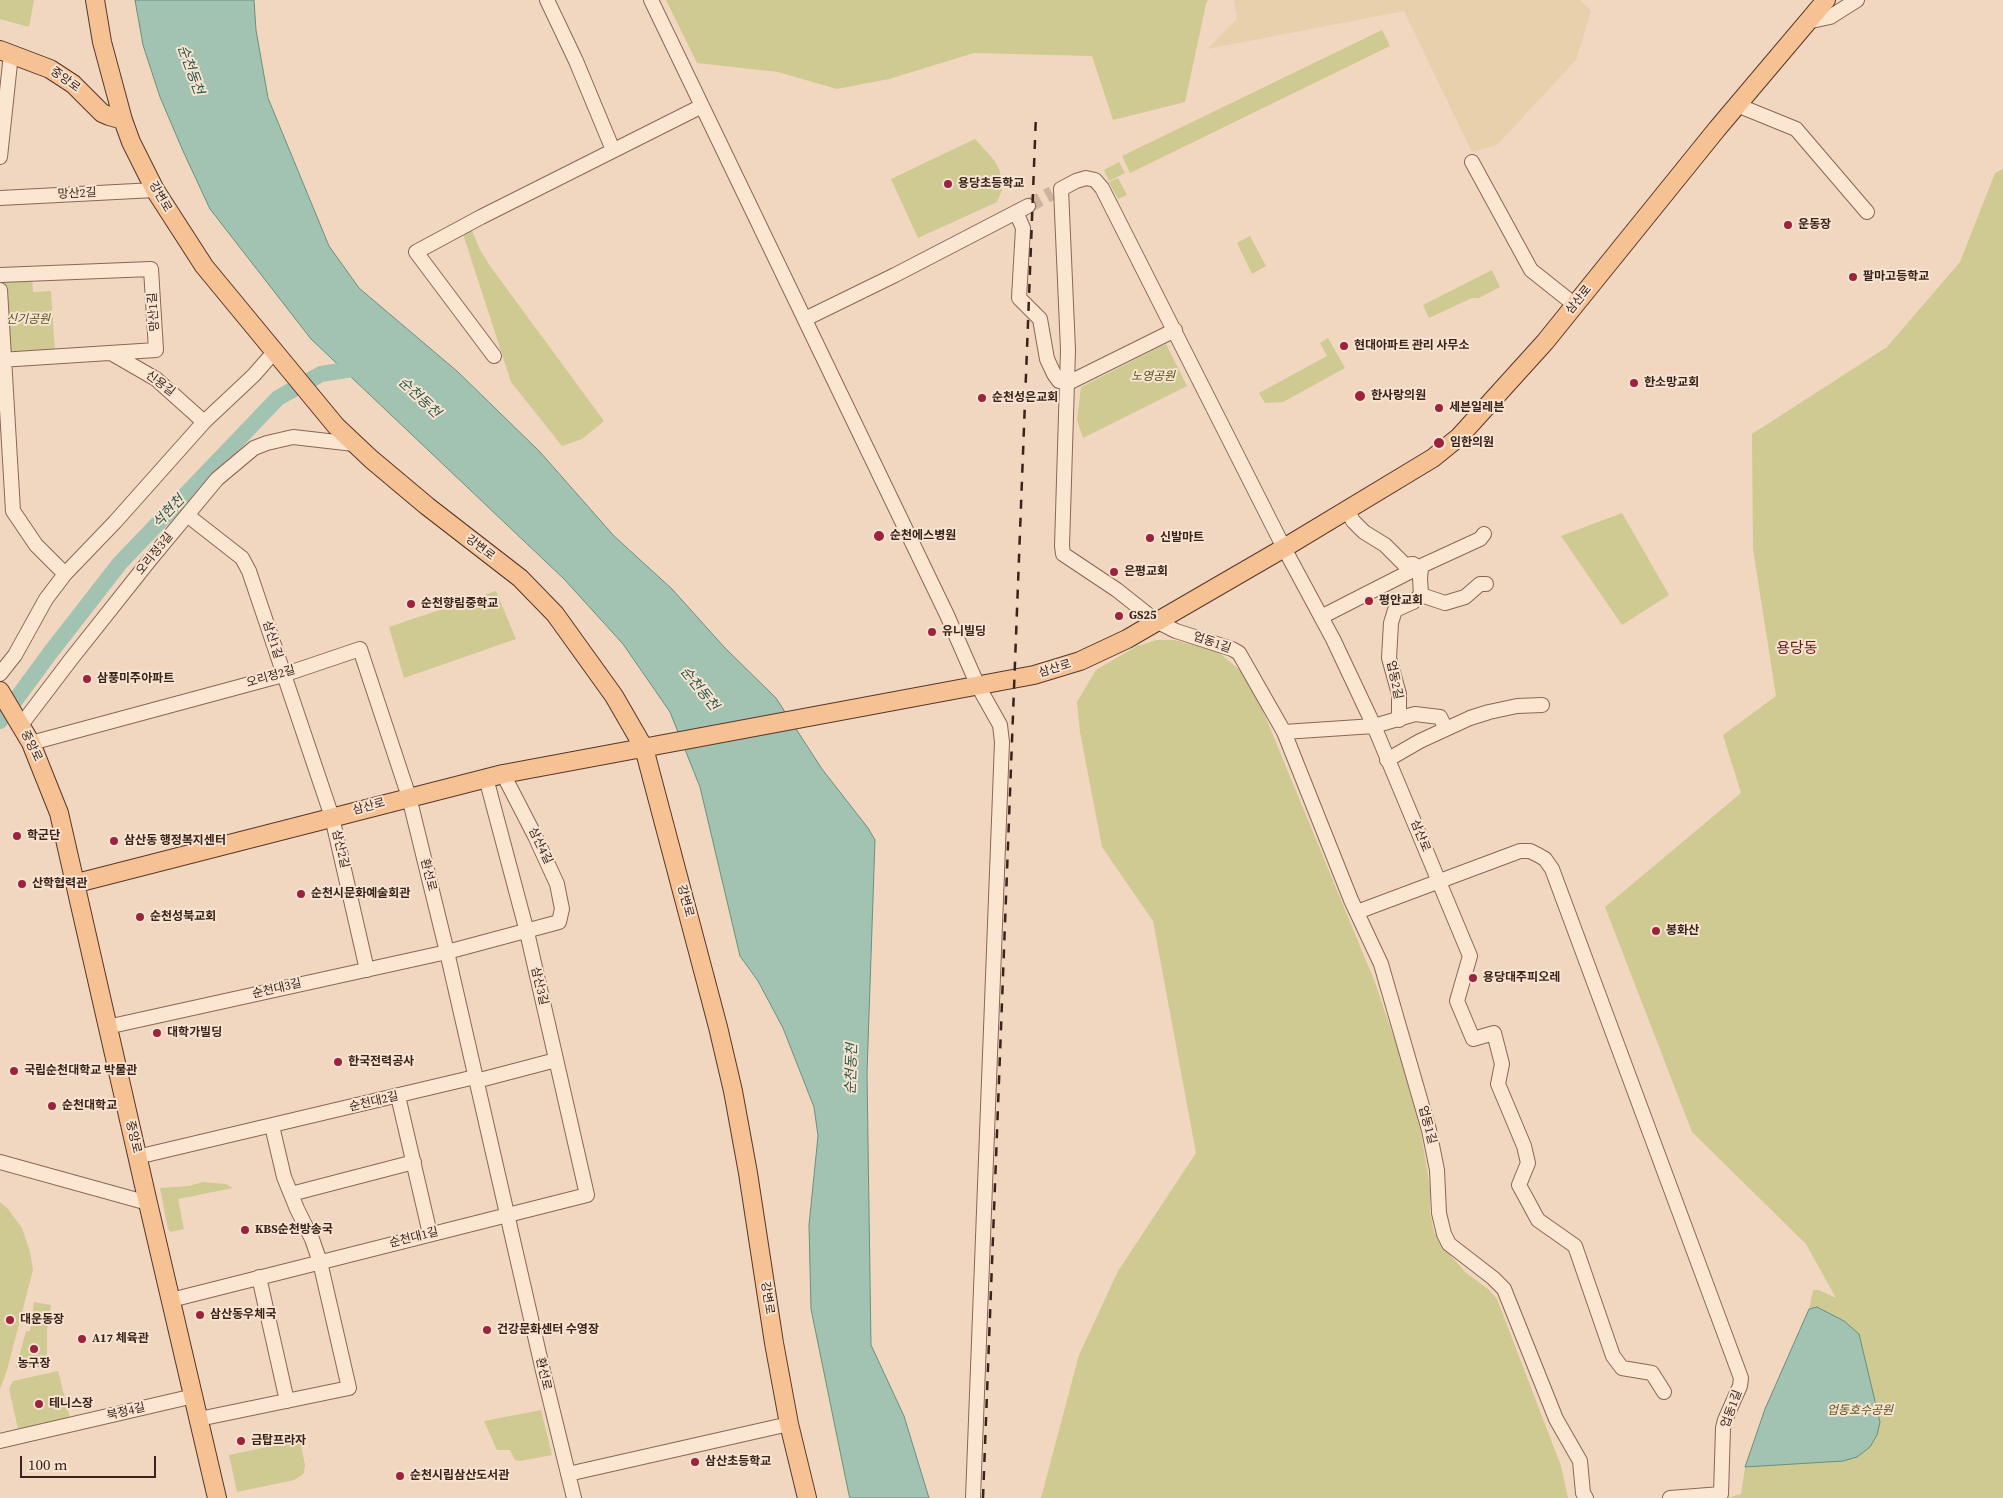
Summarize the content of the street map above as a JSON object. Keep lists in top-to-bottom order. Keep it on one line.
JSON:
{"streets":{"main road":["중앙로","강변로","삼산로"],"street":["망산2길","망산1길","신용길","오리정3길","삼산1길","업동1길","오리정2길","업동2길","삼산4길","삼산2길","환선로","삼산3길","순천대3길","순천대2길","순천대1길","북정4길"]},"crossings":[["중앙로","강변로"],["중앙로","삼산로"],["중앙로","오리정3길"],["중앙로","오리정2길"],["중앙로","순천대3길"],["중앙로","순천대2길"],["중앙로","순천대1길"],["중앙로","북정4길"],["망산2길","강변로"],["강변로","삼산로"],["강변로","오리정3길"],["삼산로","삼산1길"],["삼산로","업동1길"],["삼산로","오리정2길"],["삼산로","삼산4길"],["삼산로","삼산2길"],["삼산로","환선로"],["삼산로","삼산3길"],["망산1길","신용길"],["오리정3길","삼산1길"],["삼산1길","오리정2길"],["삼산1길","삼산2길"],["오리정2길","환선로"],["삼산4길","삼산3길"],["삼산2길","순천대3길"],["환선로","삼산3길"],["환선로","순천대3길"],["환선로","순천대2길"],["환선로","순천대1길"],["삼산3길","순천대1길"]],"districts":["용당동"],"water":["순천동천","석현천"],"parks":["신기공원","노영공원","업동호수공원"],"places":["용당초등학교","운동장","팔마고등학교","현대아파트 관리 사무소","한소망교회","한사랑의원","순천성은교회","세븐일레븐","임한의원","순천에스병원","신발마트","은평교회","평안교회","순천향림중학교","GS25","유니빌딩","삼풍미주아파트","학군단","삼산동 행정복지센터","산학협력관","순천시문화예술회관","순천성북교회","봉화산","용당대주피오레","대학가빌딩","한국전력공사","국립순천대학교 박물관","순천대학교","KBS순천방송국","삼산동우체국","대운동장","건강문화센터 수영장","A17 체육관","농구장","테니스장","금탑프라자","삼산초등학교","순천시립삼산도서관"],"scale_bar":"100 m"}
